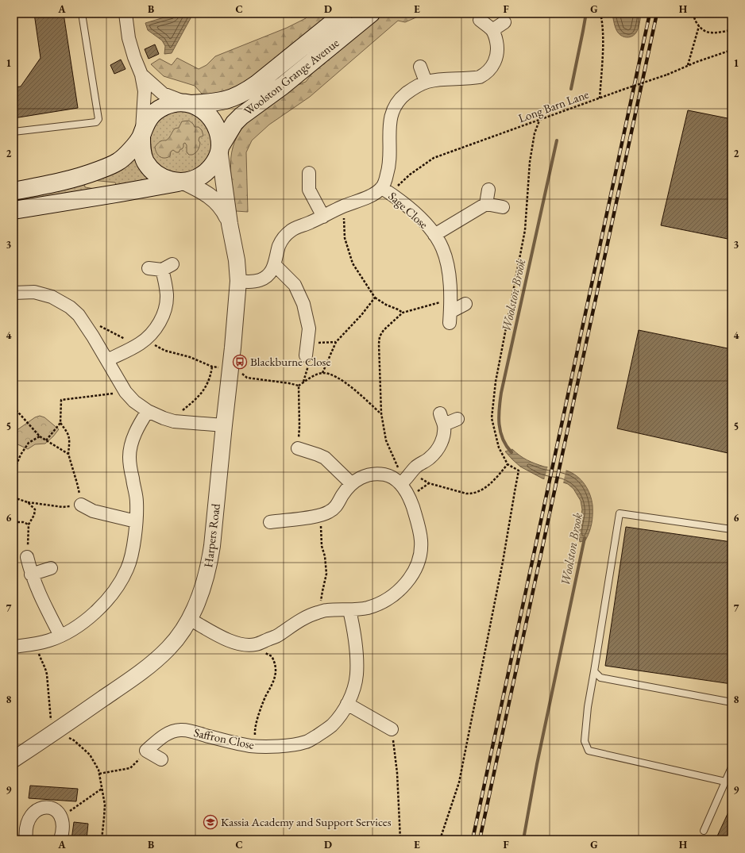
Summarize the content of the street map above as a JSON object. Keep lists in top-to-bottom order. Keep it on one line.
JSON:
{"streets":{"main road":["Woolston Grange Avenue"],"street":["Sage Close","Harpers Road","Saffron Close"],"path":["Long Barn Lane"]},"crossings":[["Woolston Grange Avenue","Harpers Road"],["Long Barn Lane","Sage Close"]],"water":["Woolston Brook"],"places":{"bus stop":["Blackburne Close"],"school or university":["Kassia Academy and Support Services"]},"grid":{"columns":["A","B","C","D","E","F","G","H"],"rows":["1","2","3","4","5","6","7","8","9"]}}
